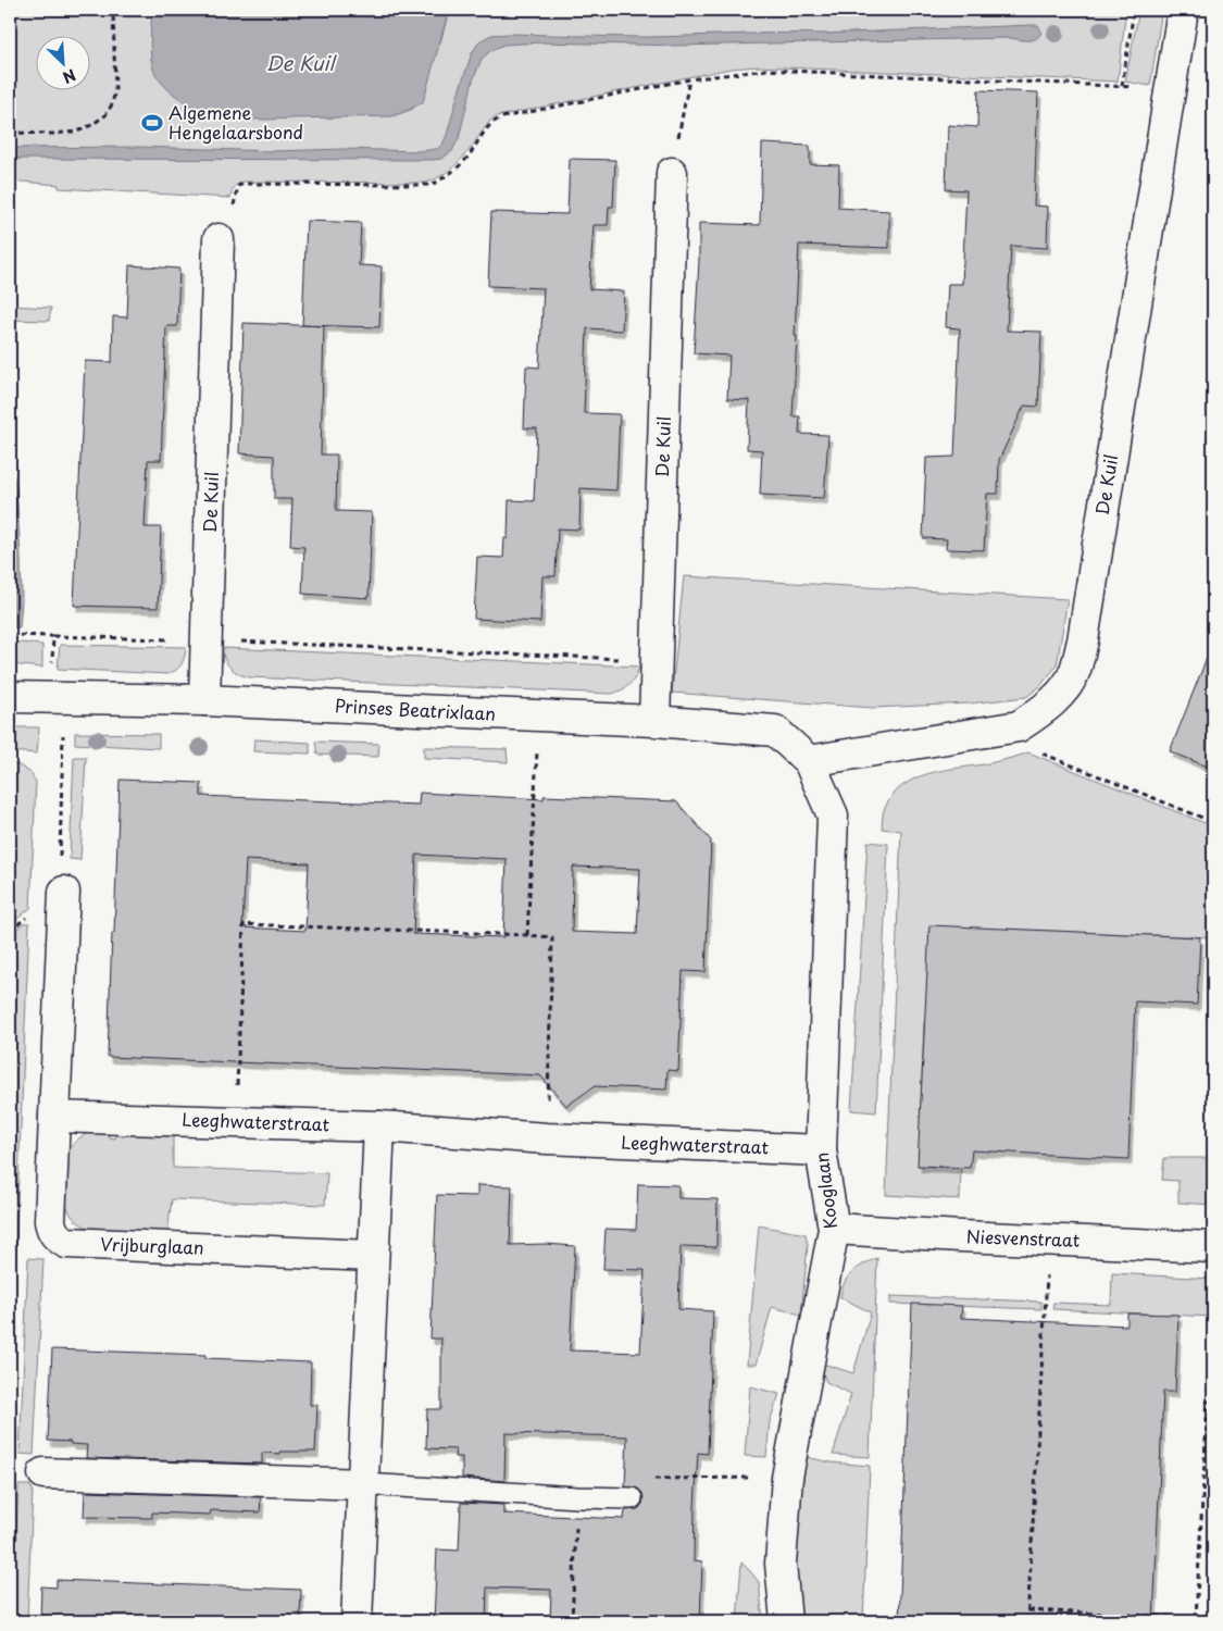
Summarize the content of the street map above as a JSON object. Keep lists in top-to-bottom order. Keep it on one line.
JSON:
{"streets":{"street":["De Kuil","Prinses Beatrixlaan","Leeghwaterstraat","Kooglaan","Niesvenstraat","Vrijburglaan"]},"crossings":[["De Kuil","Prinses Beatrixlaan"],["De Kuil","Kooglaan"],["Prinses Beatrixlaan","Kooglaan"],["Leeghwaterstraat","Kooglaan"],["Leeghwaterstraat","Vrijburglaan"],["Kooglaan","Niesvenstraat"]],"water":["De Kuil"],"places":{"sports":["Algemene Hengelaarsbond"]},"north":"bottom right"}
